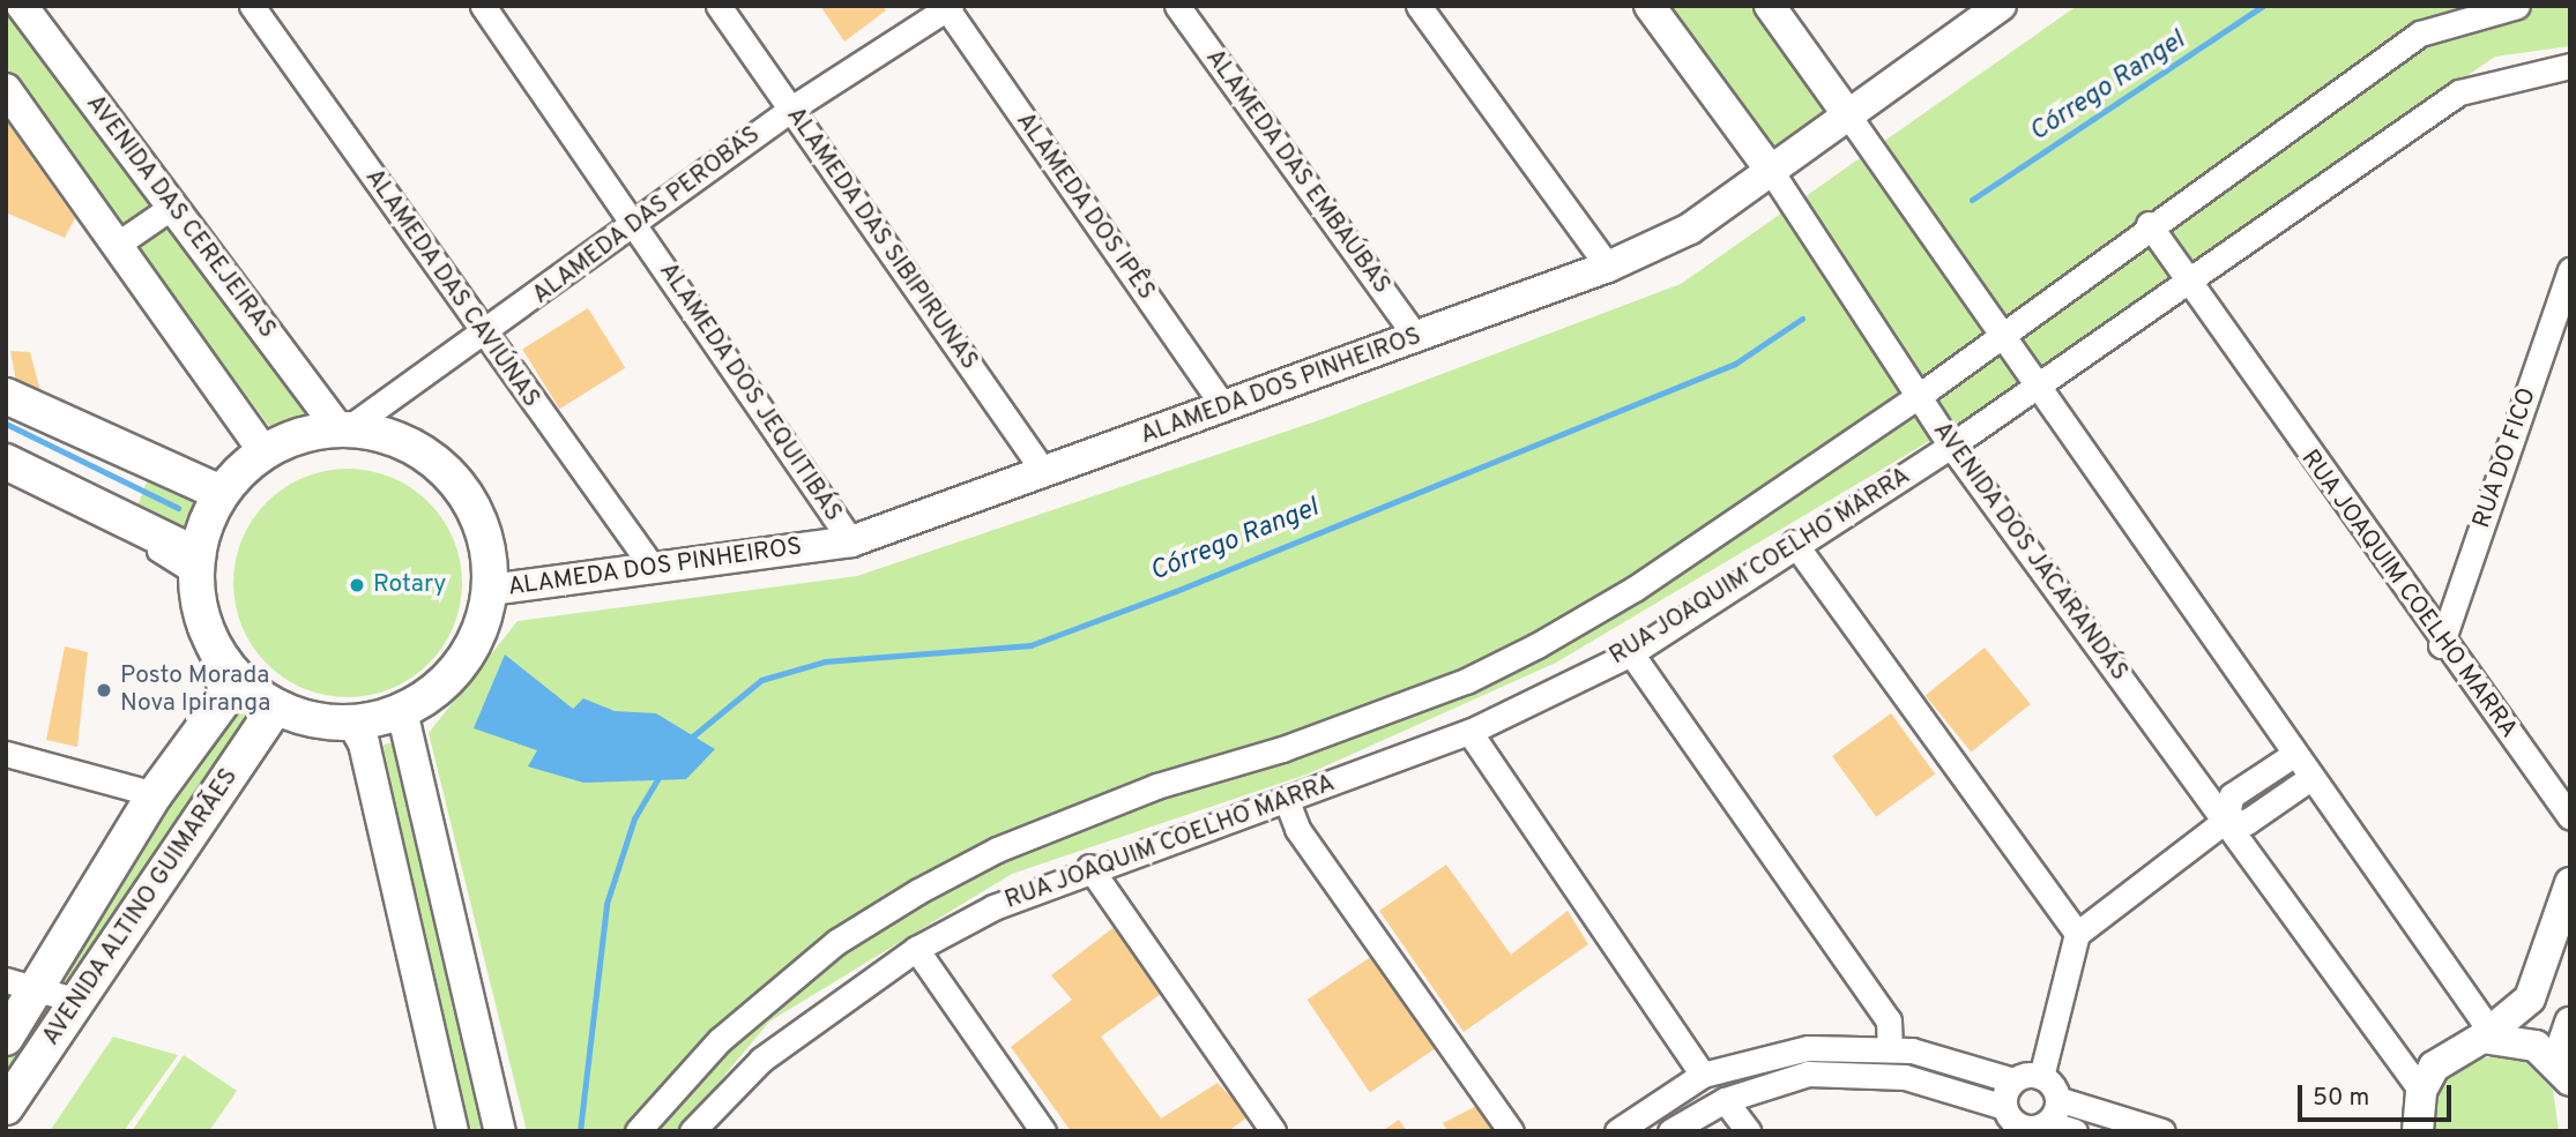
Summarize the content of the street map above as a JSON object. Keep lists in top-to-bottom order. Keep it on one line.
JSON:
{"streets":{"main road":["AVENIDA ALTINO GUIMARÃES"],"street":["ALAMEDA DAS EMBAÚBAS","ALAMEDA DOS IPÊS","ALAMEDA DAS PEROBAS","AVENIDA DAS CEREJEIRAS","ALAMEDA DAS SIBIPIRUNAS","ALAMEDA DAS CAVIÚNAS","ALAMEDA DOS PINHEIROS","ALAMEDA DOS JEQUITIBÁS","RUA DO FICO","AVENIDA DOS JACARANDÁS","RUA JOAQUIM COELHO MARRA"]},"crossings":[["ALAMEDA DAS EMBAÚBAS","ALAMEDA DOS PINHEIROS"],["ALAMEDA DOS IPÊS","ALAMEDA DAS PEROBAS"],["ALAMEDA DOS IPÊS","ALAMEDA DOS PINHEIROS"],["ALAMEDA DAS PEROBAS","AVENIDA DAS CEREJEIRAS"],["ALAMEDA DAS PEROBAS","ALAMEDA DAS SIBIPIRUNAS"],["ALAMEDA DAS PEROBAS","ALAMEDA DAS CAVIÚNAS"],["ALAMEDA DAS PEROBAS","ALAMEDA DOS JEQUITIBÁS"],["ALAMEDA DAS SIBIPIRUNAS","ALAMEDA DOS PINHEIROS"],["ALAMEDA DAS CAVIÚNAS","ALAMEDA DOS PINHEIROS"],["ALAMEDA DOS PINHEIROS","ALAMEDA DOS JEQUITIBÁS"],["ALAMEDA DOS PINHEIROS","AVENIDA DOS JACARANDÁS"],["RUA DO FICO","RUA JOAQUIM COELHO MARRA"],["AVENIDA DOS JACARANDÁS","RUA JOAQUIM COELHO MARRA"]],"water":["Córrego Rangel"],"places":["Rotary","Posto Morada Nova Ipiranga"],"scale_bar":"50 m"}
